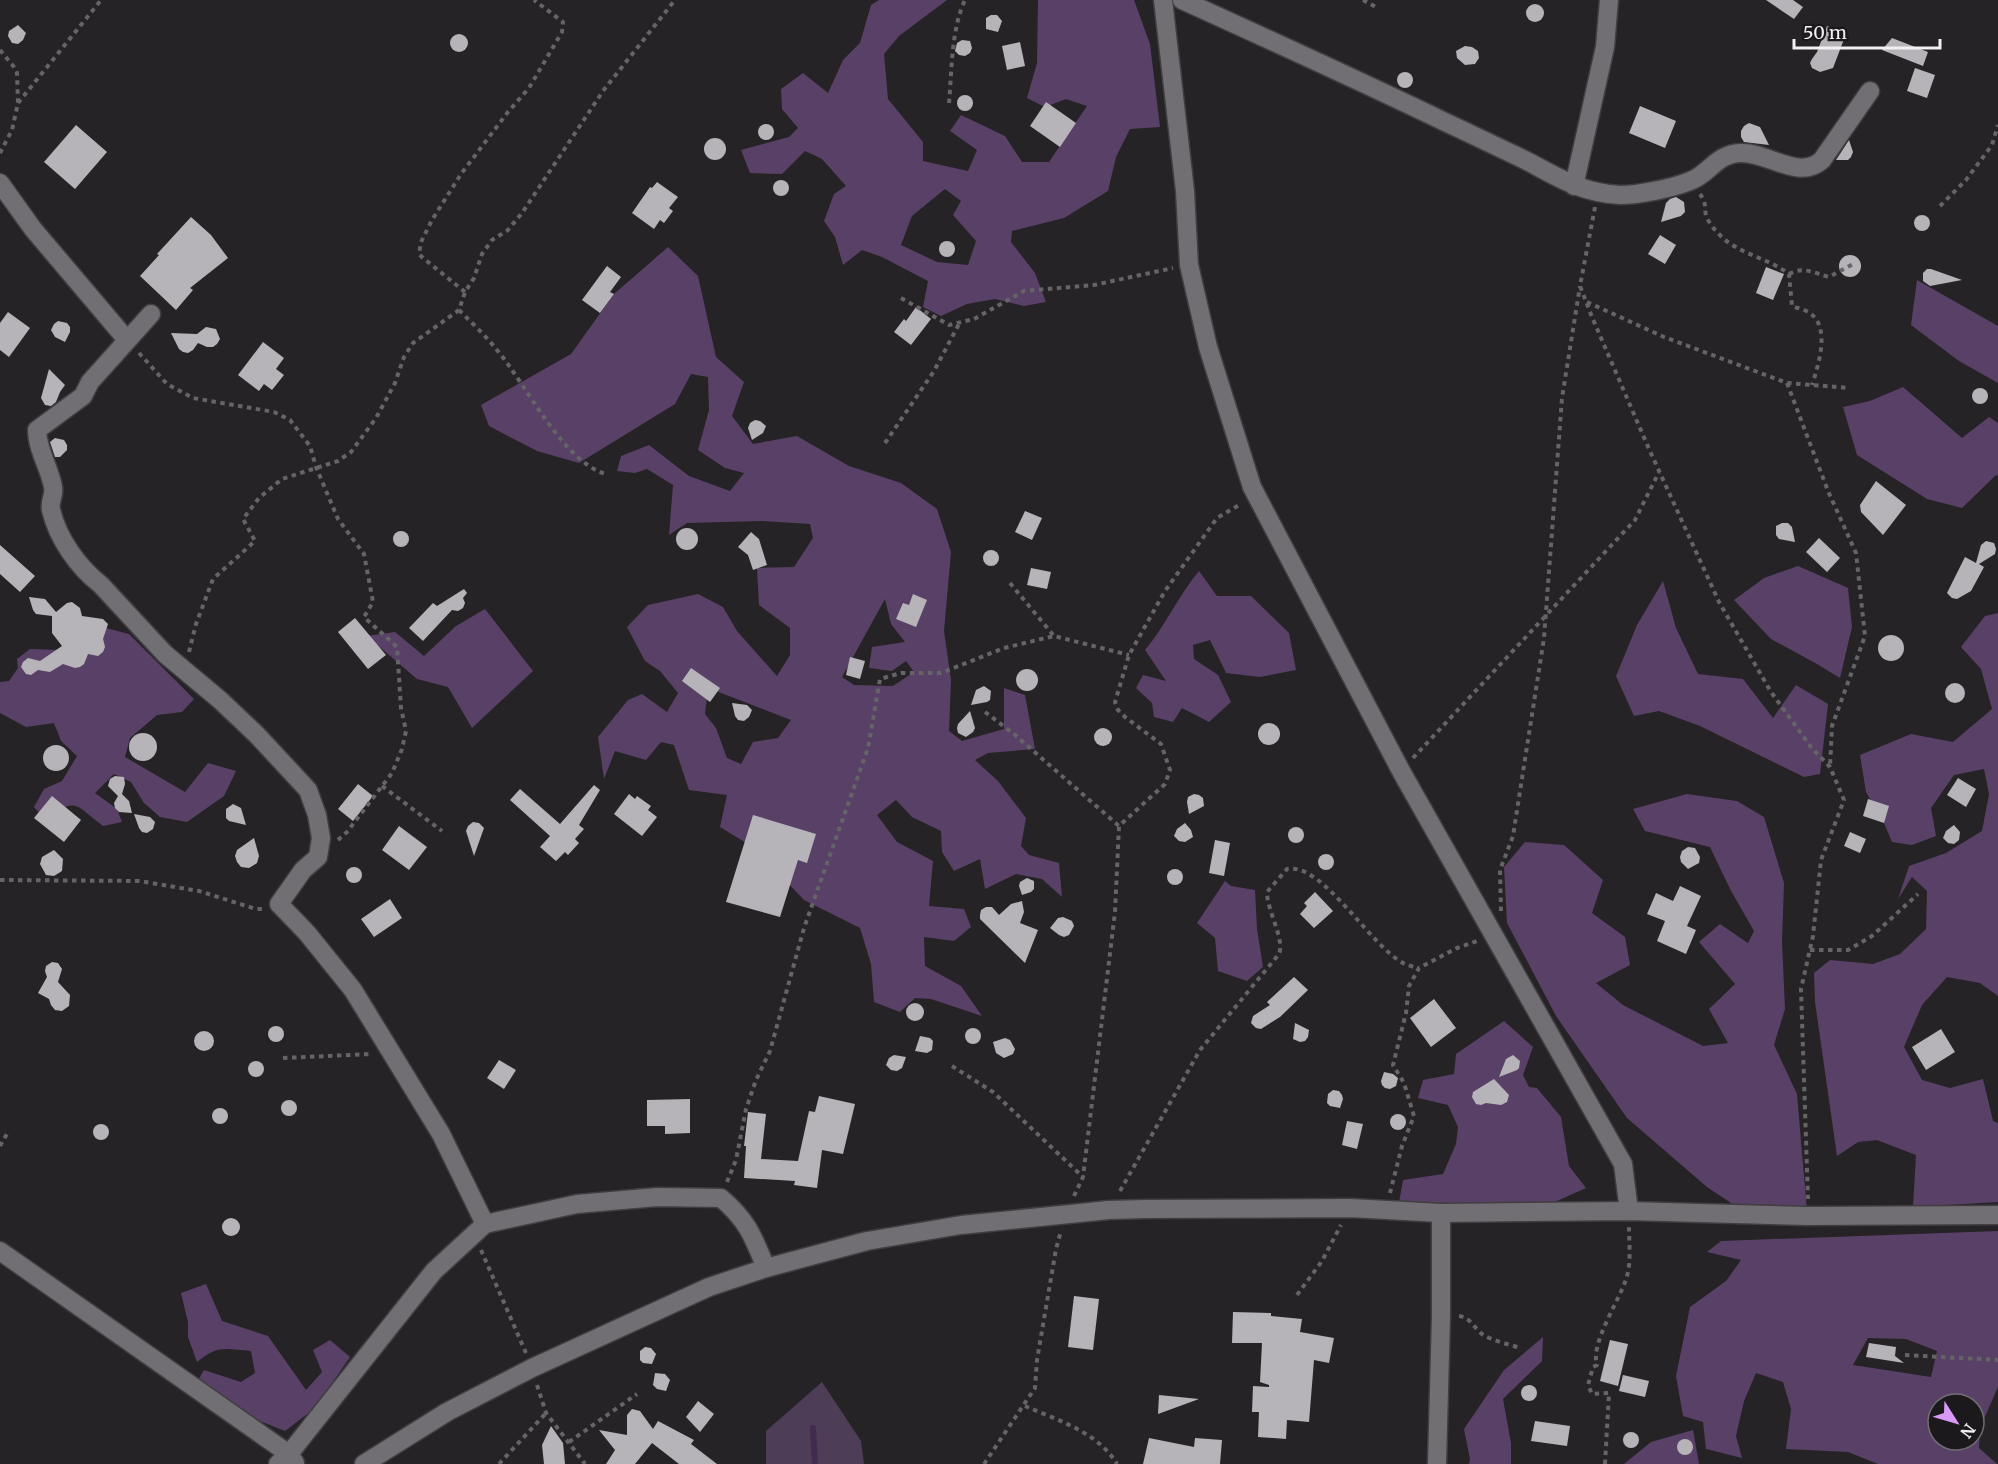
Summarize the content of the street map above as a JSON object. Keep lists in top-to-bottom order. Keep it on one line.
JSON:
{"scale_bar":"50 m","north":"bottom right"}
